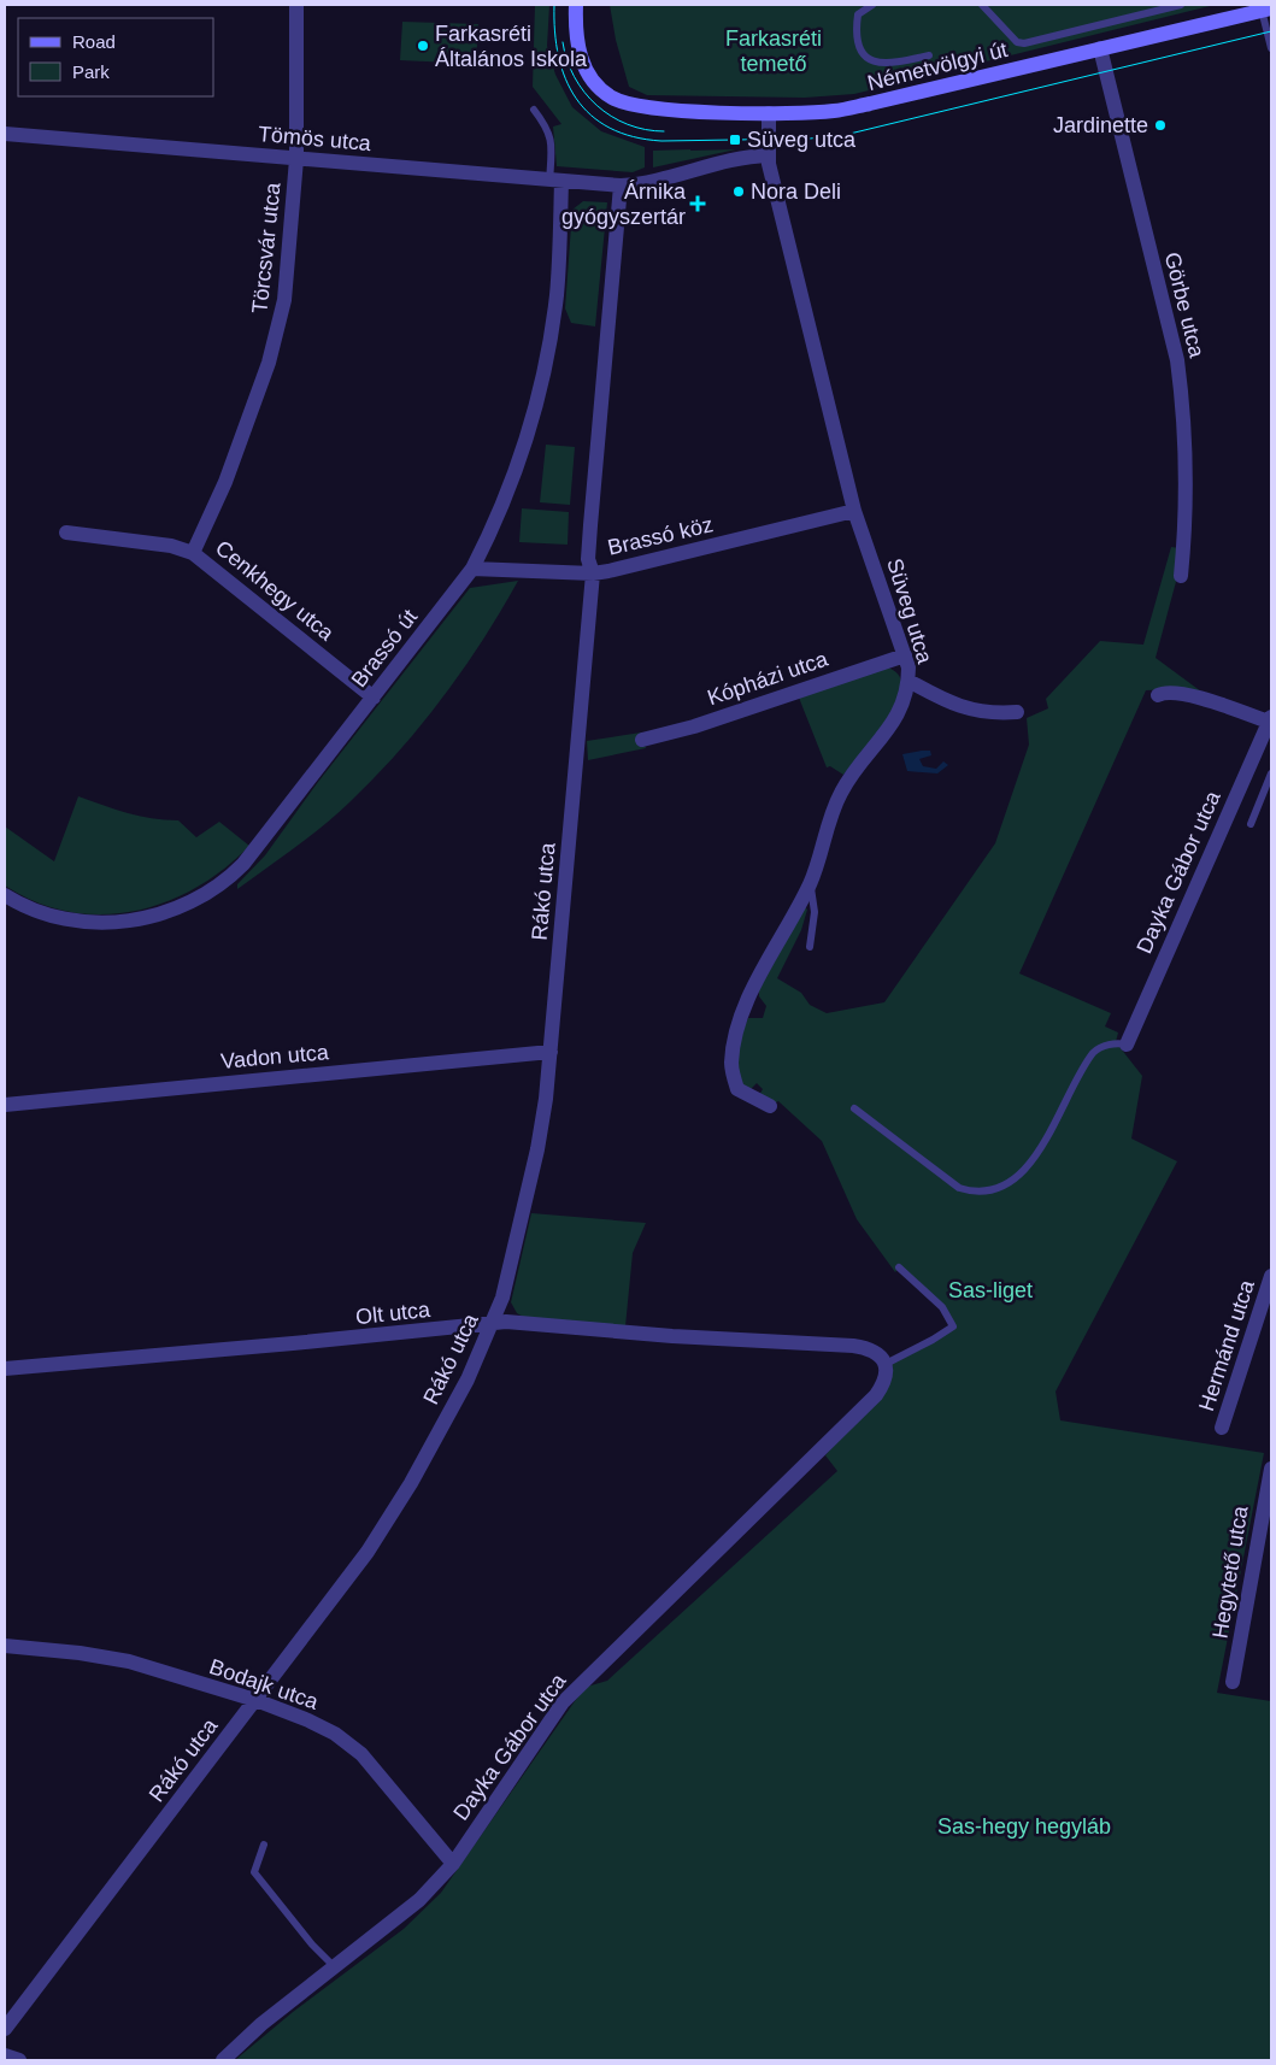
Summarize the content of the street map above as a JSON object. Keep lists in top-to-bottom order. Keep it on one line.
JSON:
{"streets":{"street":["Németvölgyi út","Tömös utca","Törcsvár utca","Görbe utca","Brassó köz","Cenkhegy utca","Süveg utca","Brassó út","Kópházi utca","Dayka Gábor utca","Rákó utca","Vadon utca","Olt utca","Hermánd utca","Hegytető utca","Bodajk utca"]},"crossings":[["Németvölgyi út","Görbe utca"],["Németvölgyi út","Süveg utca"],["Tömös utca","Törcsvár utca"],["Tömös utca","Brassó út"],["Törcsvár utca","Cenkhegy utca"],["Brassó köz","Süveg utca"],["Brassó köz","Brassó út"],["Brassó köz","Rákó utca"],["Cenkhegy utca","Brassó út"],["Süveg utca","Kópházi utca"],["Dayka Gábor utca","Olt utca"],["Dayka Gábor utca","Bodajk utca"],["Rákó utca","Vadon utca"],["Rákó utca","Olt utca"],["Rákó utca","Bodajk utca"]],"parks":["Farkasréti temető","Sas-liget","Sas-hegy hegyláb"],"places":{"other":["Farkasréti Általános Iskola","Jardinette","Nora Deli"],"transit":["Süveg utca"],"health":["Árnika gyógyszertár"]},"legend":["Road","Park"]}
